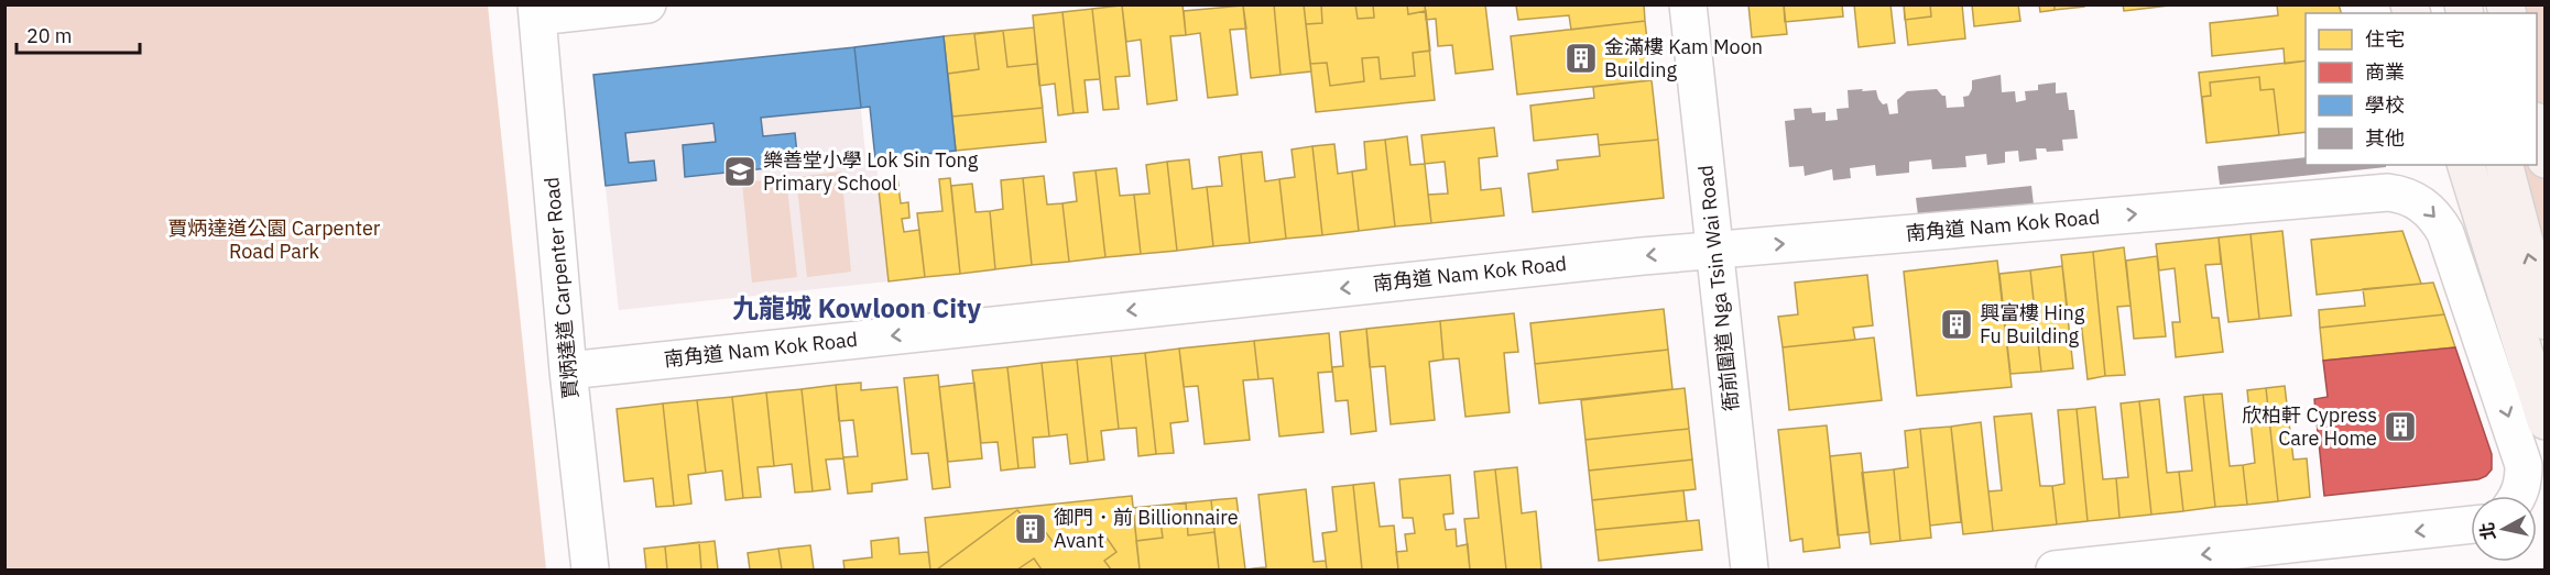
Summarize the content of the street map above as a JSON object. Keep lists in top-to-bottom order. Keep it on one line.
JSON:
{"streets":{"street":["南角道 Nam Kok Road","賈炳達道 Carpenter Road","衙前圍道 Nga Tsin Wai Road"]},"crossings":[["南角道 Nam Kok Road","賈炳達道 Carpenter Road"],["南角道 Nam Kok Road","衙前圍道 Nga Tsin Wai Road"]],"districts":["九龍城 Kowloon City"],"parks":["賈炳達道公園 Carpenter Road Park"],"places":{"building":["金滿樓 Kam Moon Building","興富樓 Hing Fu Building","欣柏軒 Cypress Care Home","御門．前 Billionnaire Avant"],"school or university":["樂善堂小學 Lok Sin Tong Primary School"]},"legend":["住宅","商業","學校","其他"],"scale_bar":"20 m","north":"left"}
